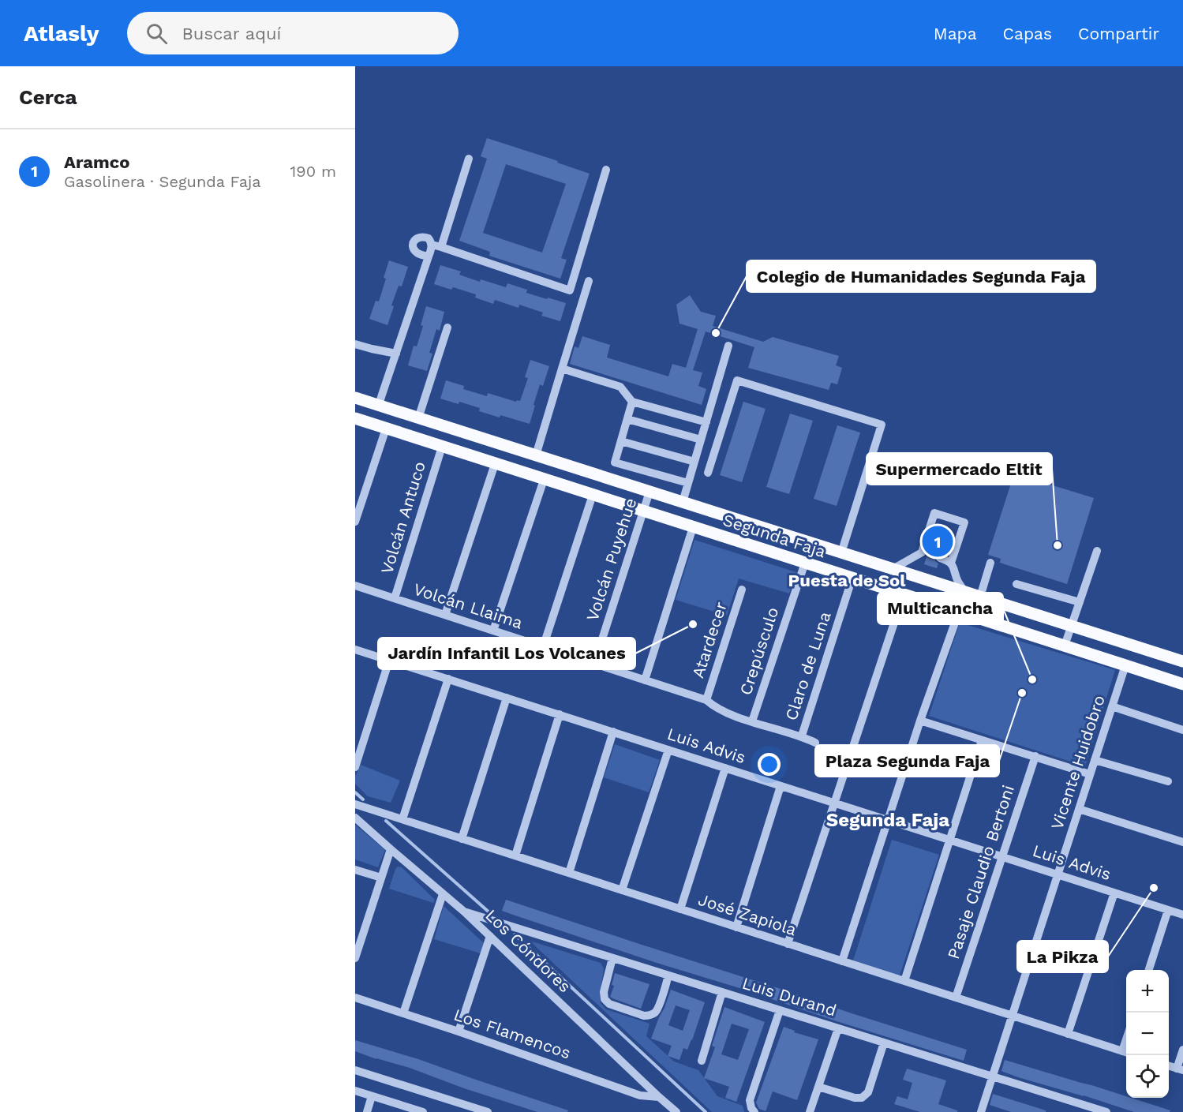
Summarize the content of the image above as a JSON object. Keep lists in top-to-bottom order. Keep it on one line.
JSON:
{"streets":{"main road":["Segunda Faja"],"street":["Volcán Antuco","Volcán Puyehue","Volcán Llaima","Atardecer","Crepúsculo","Claro de Luna","Luis Advis","Vicente Huidobro","Pasaje Claudio Bertoni","José Zapiola","Los Cóndores","Luis Durand","Los Flamencos"]},"crossings":[["Volcán Antuco","Segunda Faja"],["Volcán Antuco","Volcán Llaima"],["Segunda Faja","Volcán Puyehue"],["Segunda Faja","Crepúsculo"],["Segunda Faja","Claro de Luna"],["Segunda Faja","Vicente Huidobro"],["Volcán Puyehue","Volcán Llaima"],["Volcán Llaima","Atardecer"],["Volcán Llaima","Crepúsculo"],["Volcán Llaima","Claro de Luna"],["Luis Advis","Vicente Huidobro"],["Luis Advis","Pasaje Claudio Bertoni"],["Vicente Huidobro","José Zapiola"],["Vicente Huidobro","Luis Durand"],["Pasaje Claudio Bertoni","José Zapiola"],["Los Cóndores","Luis Durand"],["Los Cóndores","Los Flamencos"]],"districts":["Puesta de Sol","Segunda Faja"],"places":["Colegio de Humanidades Segunda Faja","Supermercado Eltit","Jardín Infantil Los Volcanes","Multicancha","Plaza Segunda Faja","La Pikza"],"page":{"header":"Atlasly","search":"Buscar aquí","nav":["Mapa","Capas","Compartir"],"heading":"Cerca","list":[{"mark":"1","name":"Aramco","note":"Gasolinera · Segunda Faja","value":"190 m"}],"pins":"1","map_buttons":["+","−"]}}
